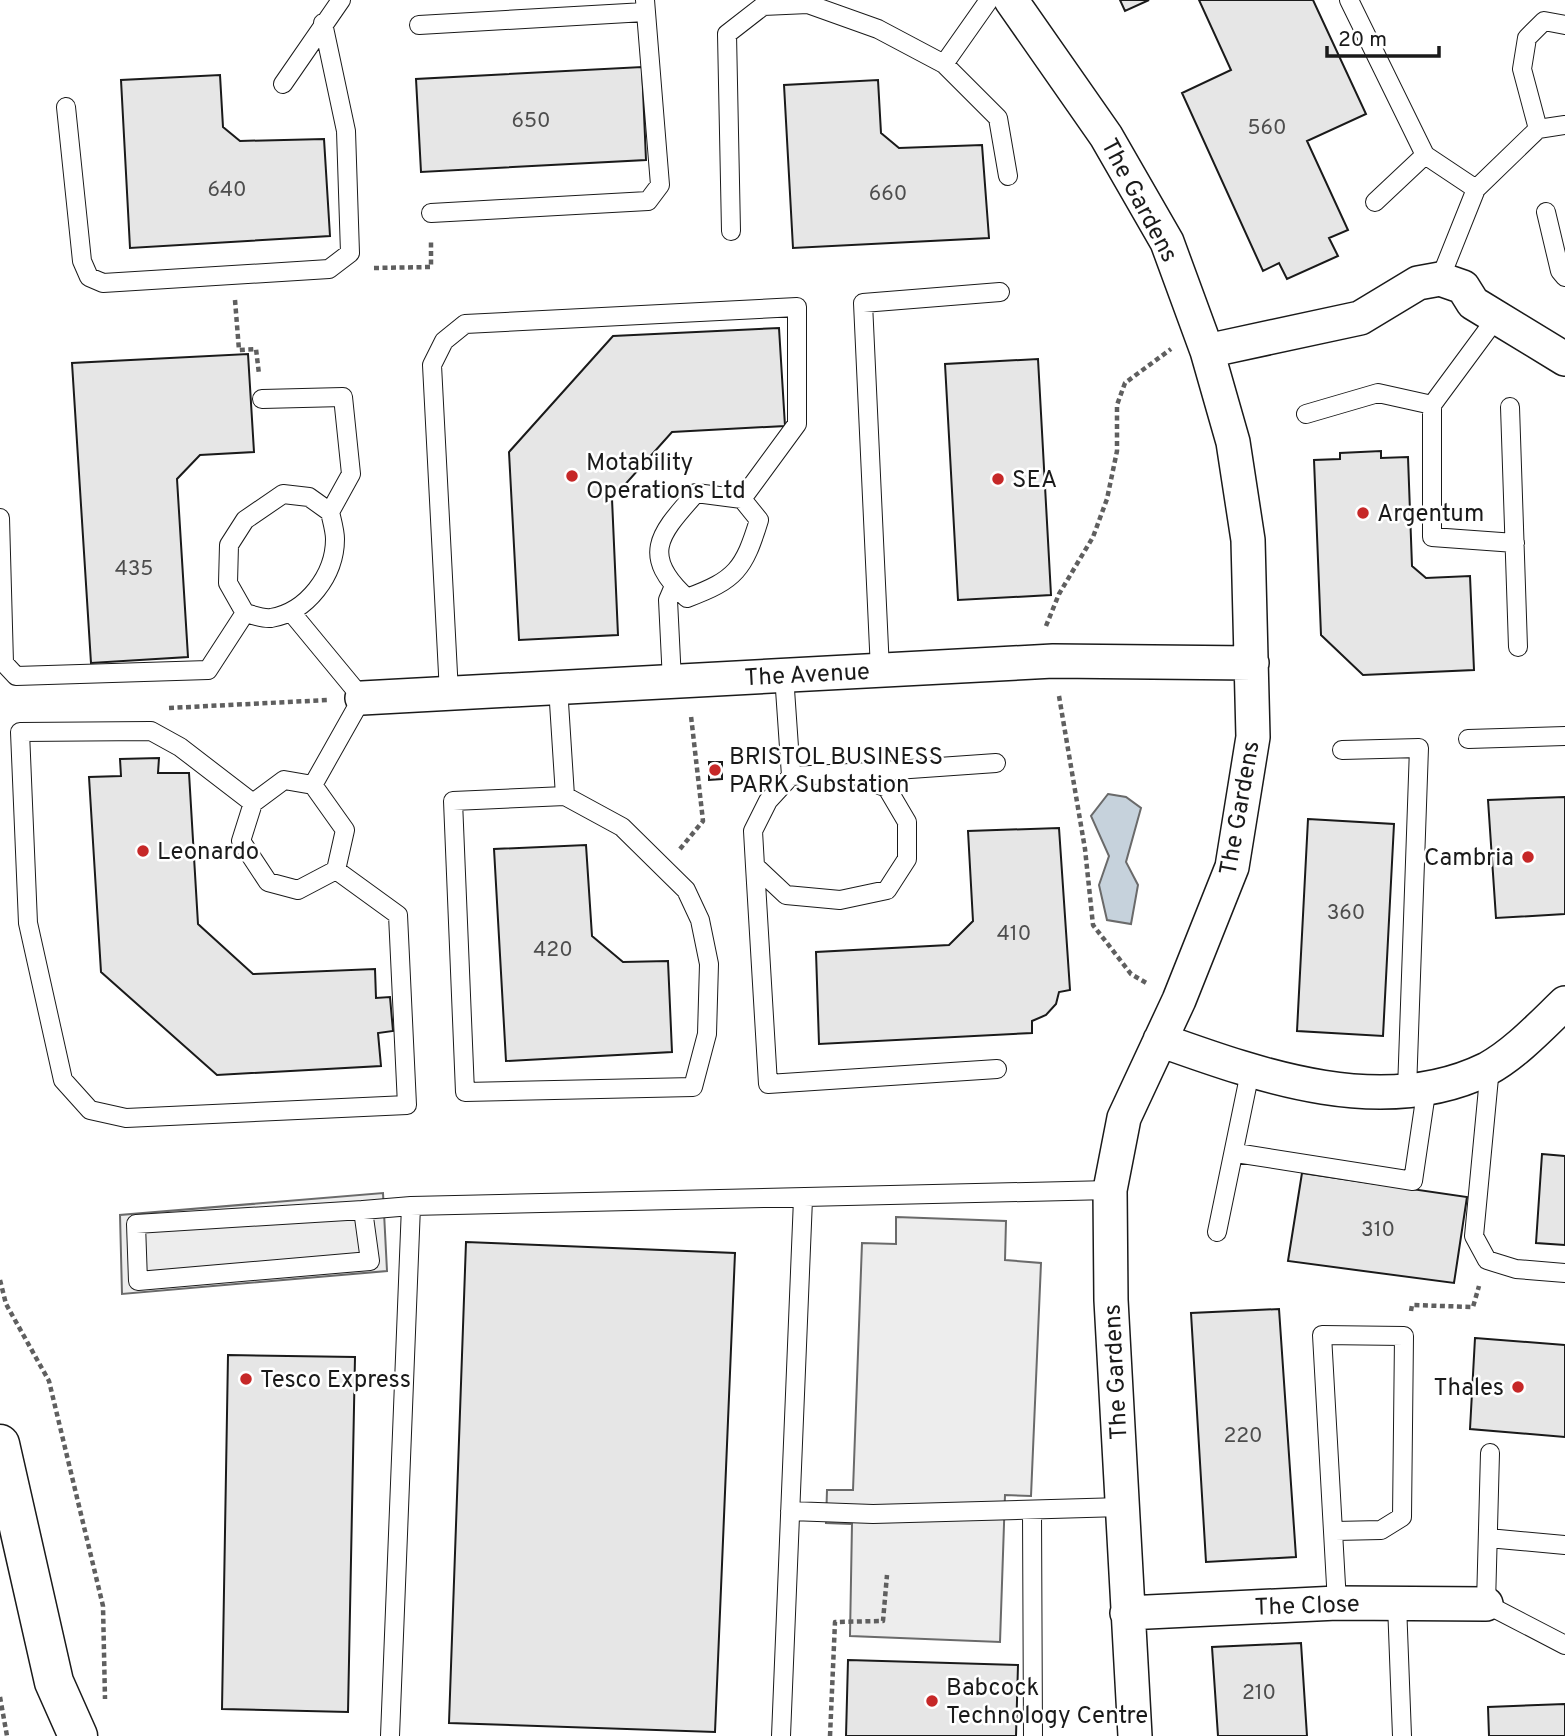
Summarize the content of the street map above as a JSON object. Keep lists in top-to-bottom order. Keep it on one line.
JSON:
{"streets":{"street":["The Gardens","The Avenue","The Close"]},"crossings":[["The Gardens","The Avenue"],["The Gardens","The Close"]],"places":["Motability Operations Ltd","SEA","Argentum","BRISTOL BUSINESS PARK Substation","Leonardo","Cambria","Tesco Express","Thales","Babcock Technology Centre"],"house_numbers":["650","560","640","660","435","360","410","420","310","220","210"],"scale_bar":"20 m"}
